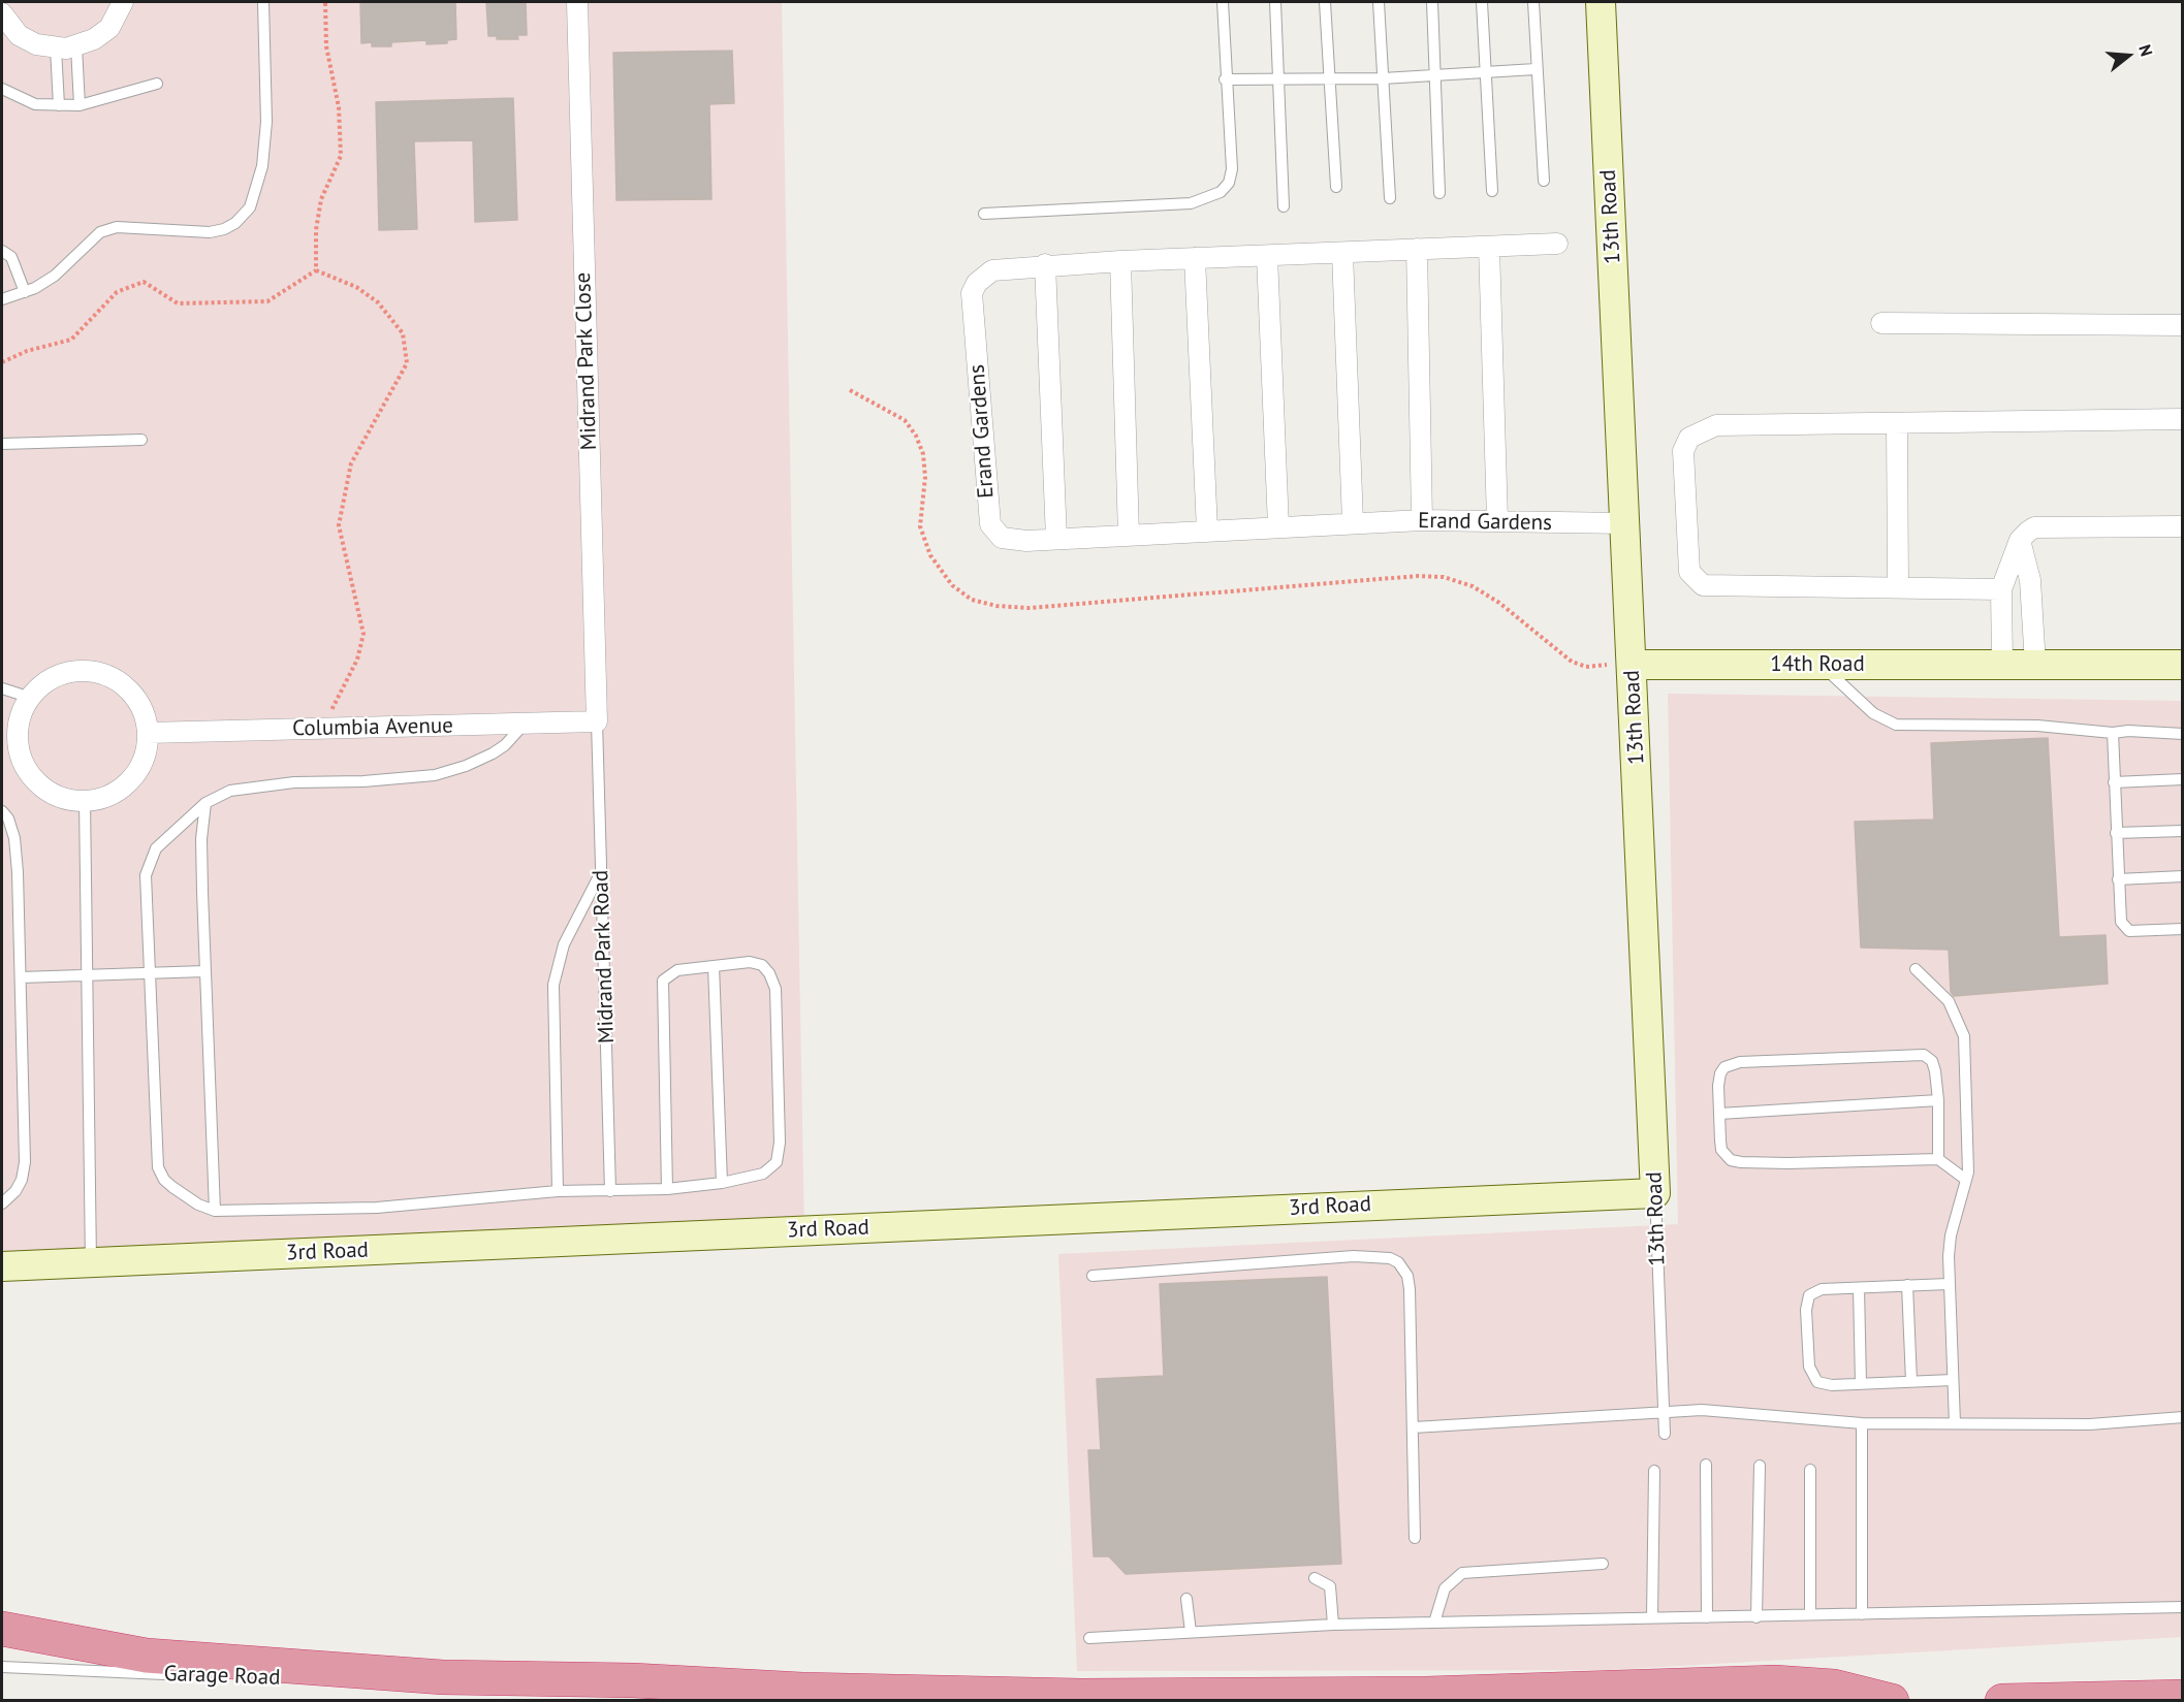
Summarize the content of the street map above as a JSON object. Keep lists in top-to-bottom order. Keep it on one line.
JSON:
{"streets":{"street":["13th Road","Midrand Park Close","Erand Gardens","14th Road","Columbia Avenue","3rd Road"],"lane":["Midrand Park Road","Garage Road"]},"crossings":[["13th Road","Erand Gardens"],["13th Road","14th Road"],["13th Road","3rd Road"],["Midrand Park Close","Columbia Avenue"],["Midrand Park Close","Midrand Park Road"],["Columbia Avenue","Midrand Park Road"]],"north":"right"}
